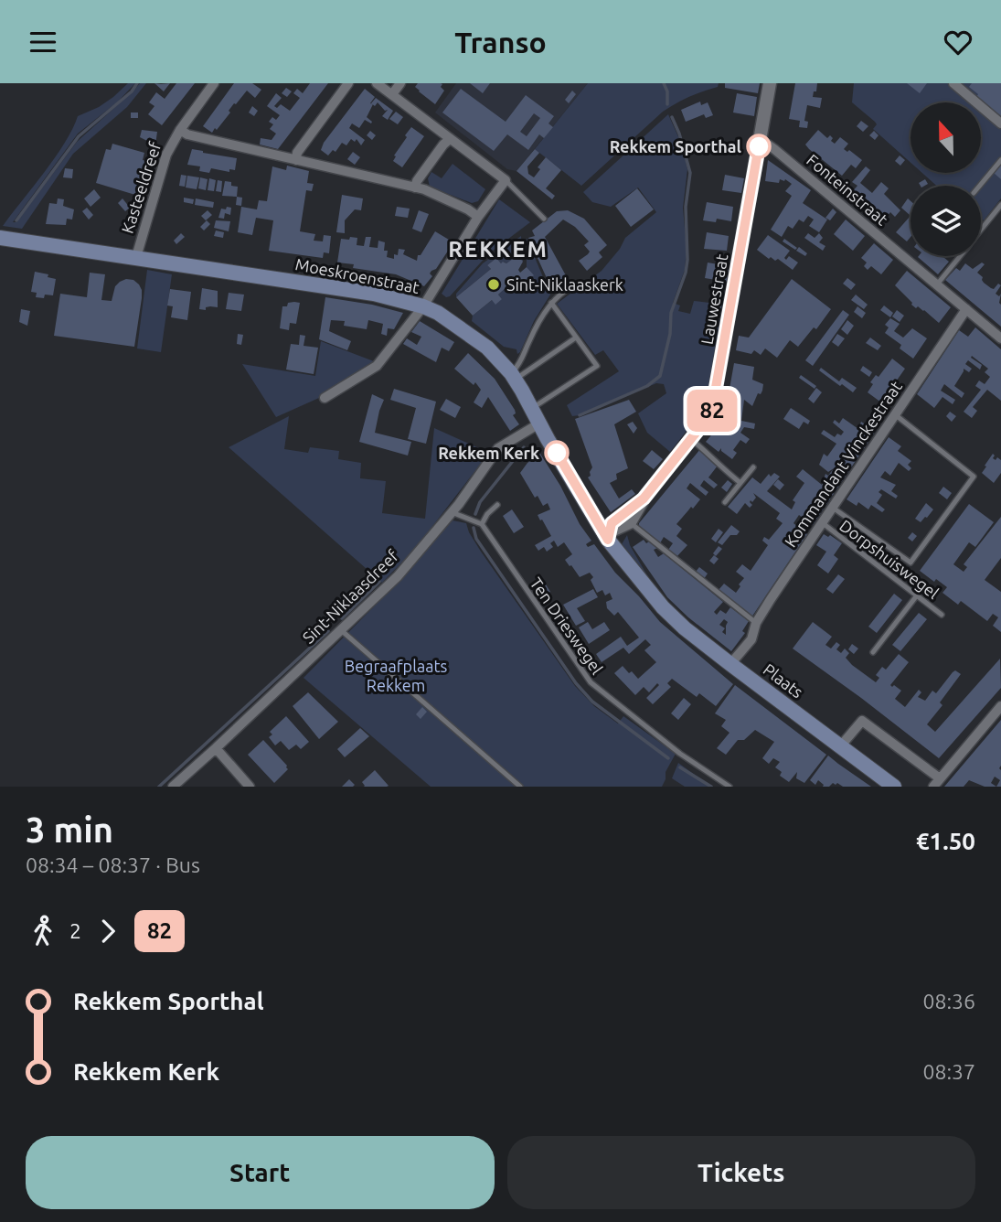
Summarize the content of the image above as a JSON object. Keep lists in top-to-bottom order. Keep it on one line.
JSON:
{"streets":{"main road":["Moeskroenstraat","Plaats"],"street":["Kasteeldreef","Fonteinstraat","Lauwestraat","Kommandant Vinckestraat","Sint-Niklaasdreef"],"lane":["Dorpshuiswegel","Ten Drieswegel"]},"crossings":[["Kasteeldreef","Moeskroenstraat"],["Fonteinstraat","Lauwestraat"],["Fonteinstraat","Kommandant Vinckestraat"],["Moeskroenstraat","Lauwestraat"],["Moeskroenstraat","Kommandant Vinckestraat"],["Moeskroenstraat","Sint-Niklaasdreef"],["Moeskroenstraat","Plaats"],["Kommandant Vinckestraat","Dorpshuiswegel"],["Kommandant Vinckestraat","Plaats"]],"districts":["REKKEM"],"parks":["Begraafplaats Rekkem"],"places":["Rekkem Sporthal","Sint-Niklaaskerk","Rekkem Kerk"],"lines":["bus line 82"],"north":"top","page":{"header":"Transo","on_map":"82","heading":["3 min","08:34 – 08:37 · Bus","€1.50"],"legs":["2","82"],"list":[{"name":"Rekkem Sporthal","value":"08:36"},{"name":"Rekkem Kerk","value":"08:37"}],"buttons":["Start","Tickets"]}}
